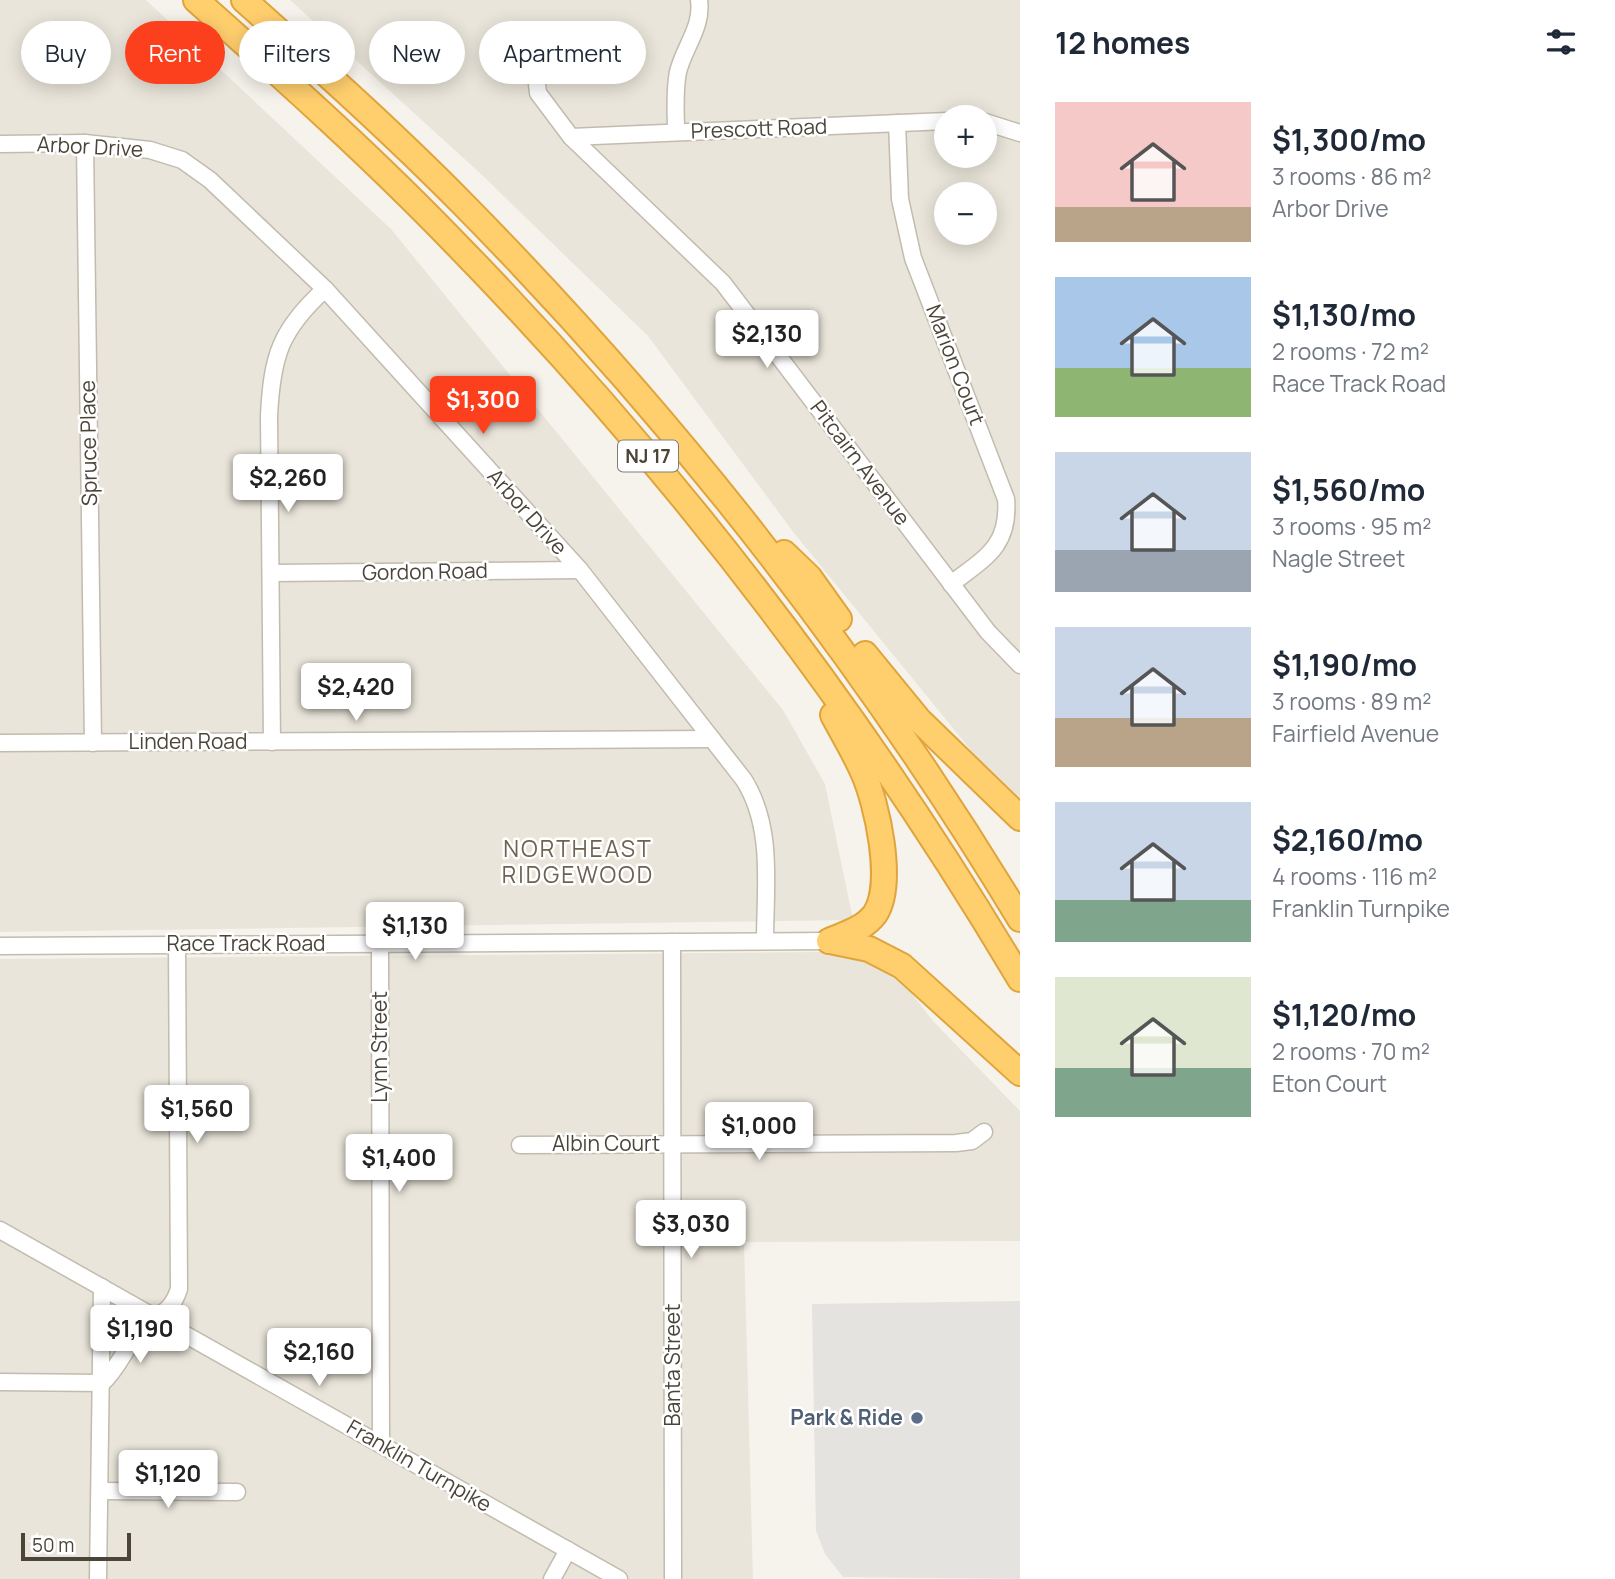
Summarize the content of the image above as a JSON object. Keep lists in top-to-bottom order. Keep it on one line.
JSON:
{"streets":{"highway":["NJ 17"],"street":["Prescott Road","Arbor Drive","Marion Court","Spruce Place","Pitcairn Avenue","Gordon Road","Linden Road","Race Track Road","Lynn Street","Albin Court","Banta Street","Franklin Turnpike"]},"crossings":[["Prescott Road","Marion Court"],["Prescott Road","Pitcairn Avenue"],["Arbor Drive","Spruce Place"],["Arbor Drive","Gordon Road"],["Arbor Drive","Linden Road"],["Arbor Drive","Race Track Road"],["Marion Court","Pitcairn Avenue"],["Spruce Place","Linden Road"],["Race Track Road","Lynn Street"],["Race Track Road","Banta Street"],["Lynn Street","Franklin Turnpike"],["Albin Court","Banta Street"]],"districts":["NORTHEAST RIDGEWOOD"],"places":["Park & Ride"],"scale_bar":"50 m","page":{"heading":"12 homes","chip":["Buy","Rent","Filters","New","Apartment"],"list":[{"name":"$1,300/mo","note":"3 rooms · 86 m² · Arbor Drive"},{"name":"$1,130/mo","note":"2 rooms · 72 m² · Race Track Road"},{"name":"$1,560/mo","note":"3 rooms · 95 m² · Nagle Street"},{"name":"$1,190/mo","note":"3 rooms · 89 m² · Fairfield Avenue"},{"name":"$2,160/mo","note":"4 rooms · 116 m² · Franklin Turnpike"},{"name":"$1,120/mo","note":"2 rooms · 70 m² · Eton Court"}],"map_buttons":["+","−"],"price":["$2,130","$1,300","$2,260","$2,420","$1,130","$1,560","$1,000","$1,400","$3,030","$1,190","$2,160","$1,120"],"scale":"50 m"}}
